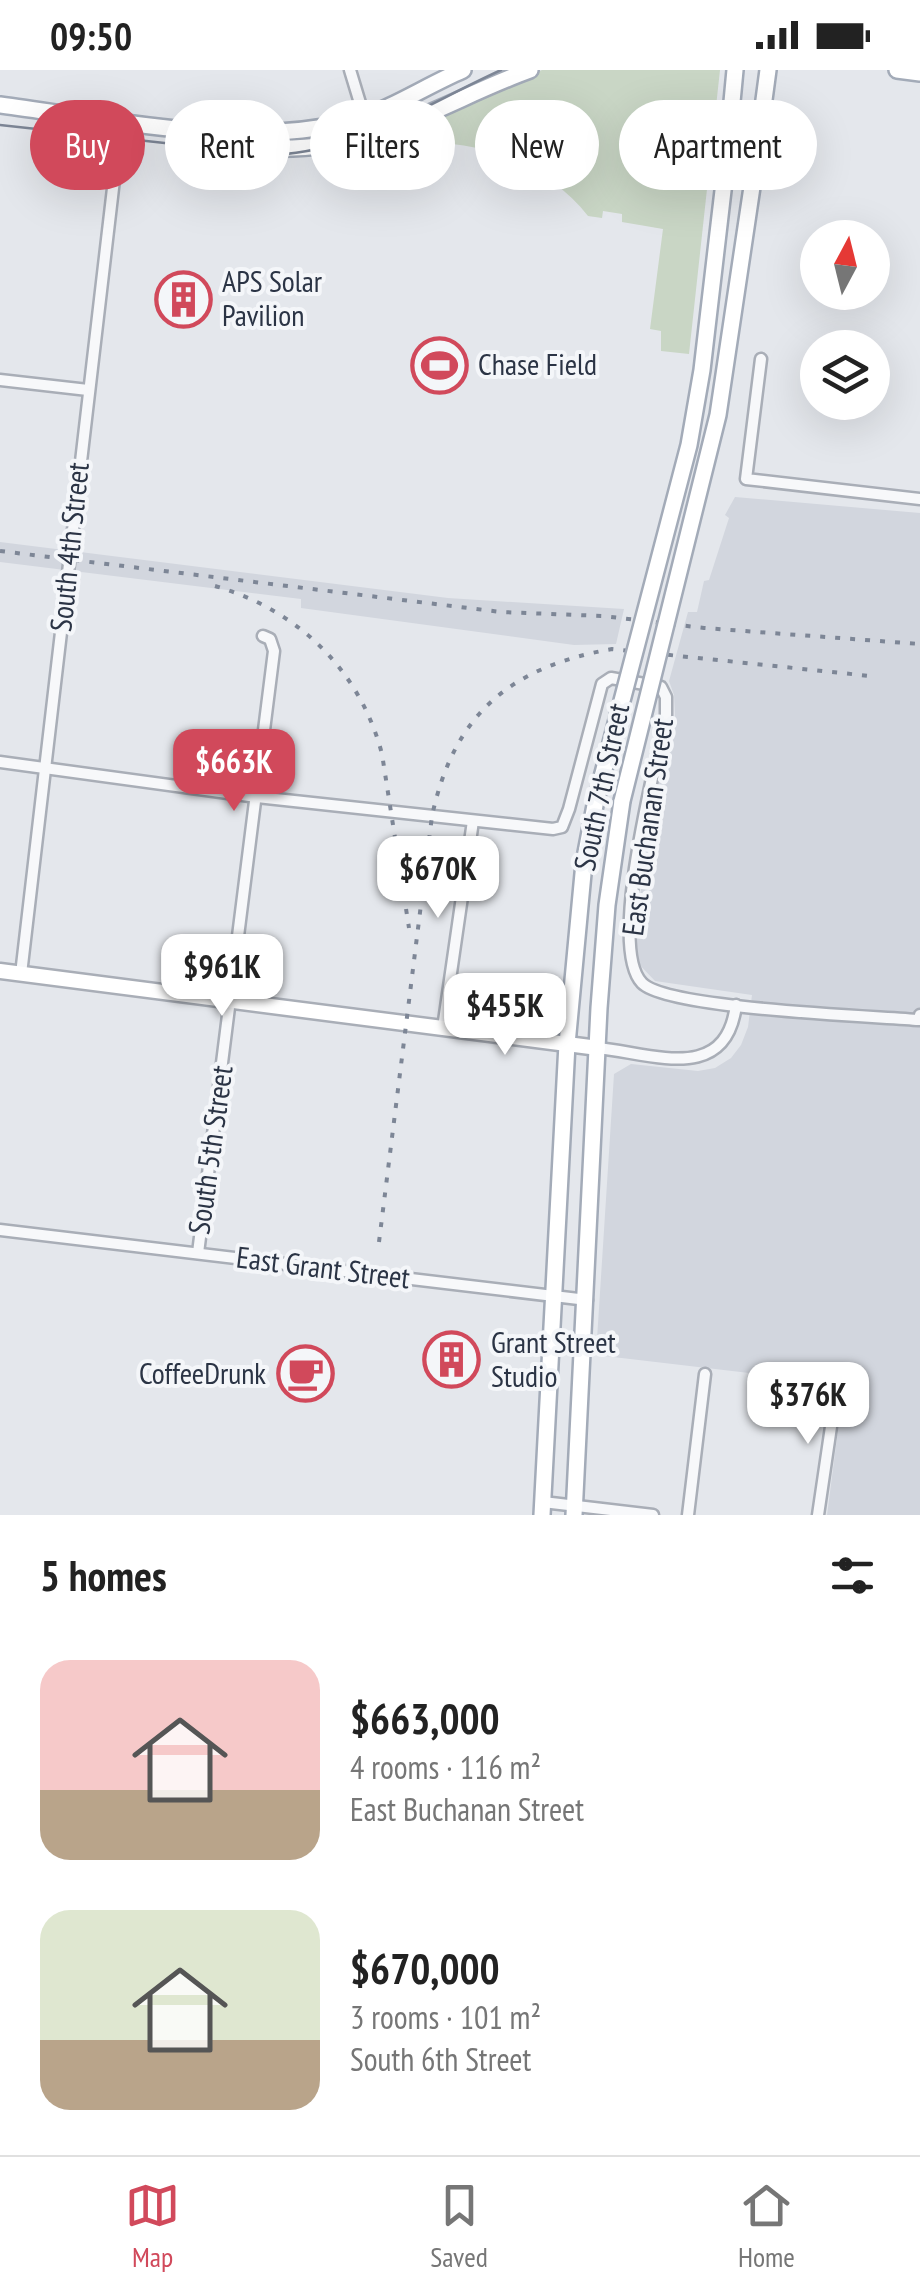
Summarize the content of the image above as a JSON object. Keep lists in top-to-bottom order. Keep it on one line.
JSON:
{"streets":{"main road":["South 7th Street"],"street":["South 4th Street","East Buchanan Street","South 5th Street","East Grant Street"]},"crossings":[["South 4th Street","East Buchanan Street"],["South 7th Street","East Grant Street"],["East Buchanan Street","South 5th Street"],["South 5th Street","East Grant Street"]],"places":{"building":["APS Solar Pavilion","Grant Street Studio"],"sports":["Chase Field"],"cafe":["CoffeeDrunk"]},"north":"top","page":{"status":"09:50","chip":["Buy","Rent","Filters","New","Apartment"],"price":["$663K","$670K","$961K","$455K","$376K"],"heading":"5 homes","list":[{"name":"$663,000","note":"4 rooms · 116 m² · East Buchanan Street"},{"name":"$670,000","note":"3 rooms · 101 m² · South 6th Street"}],"tabs":["Map","Saved","Home"]}}
